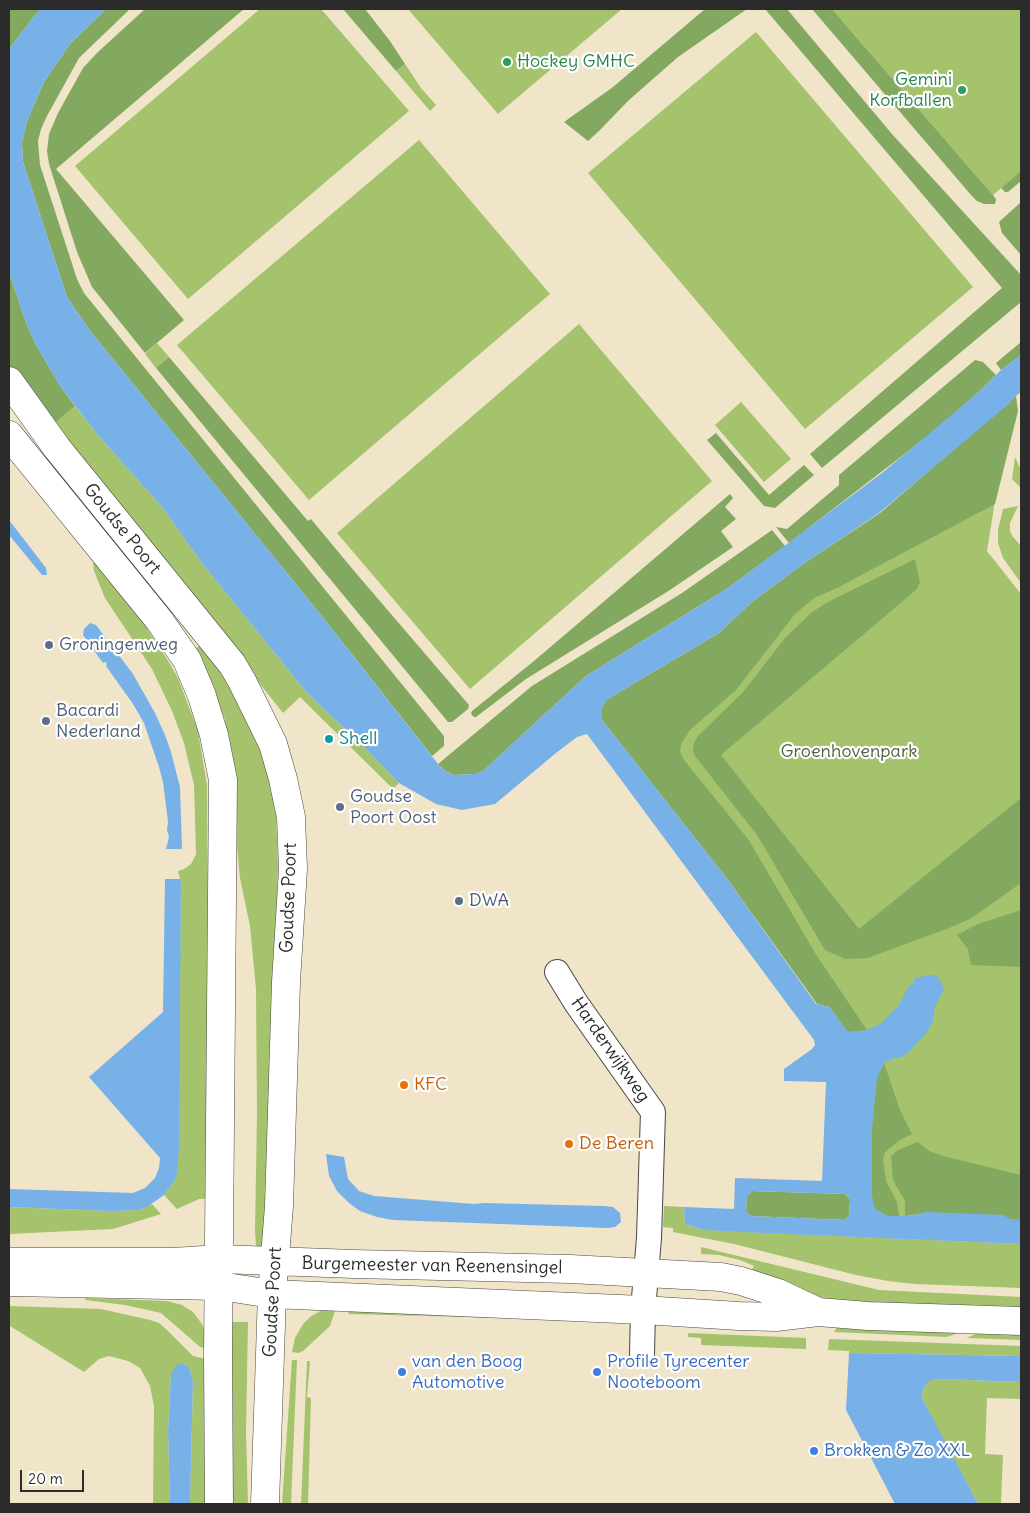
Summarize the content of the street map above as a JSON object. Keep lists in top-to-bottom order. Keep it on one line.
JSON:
{"streets":{"main road":["Goudse Poort","Burgemeester van Reenensingel"],"street":["Harderwijkweg"]},"crossings":[["Goudse Poort","Burgemeester van Reenensingel"],["Harderwijkweg","Burgemeester van Reenensingel"]],"parks":["Groenhovenpark"],"places":["Hockey GMHC","Gemini Korfballen","Groningenweg","Bacardi Nederland","Shell","Goudse Poort Oost","DWA","KFC","De Beren","van den Boog Automotive","Profile Tyrecenter Nooteboom","Brokken & Zo XXL"],"scale_bar":"20 m"}
